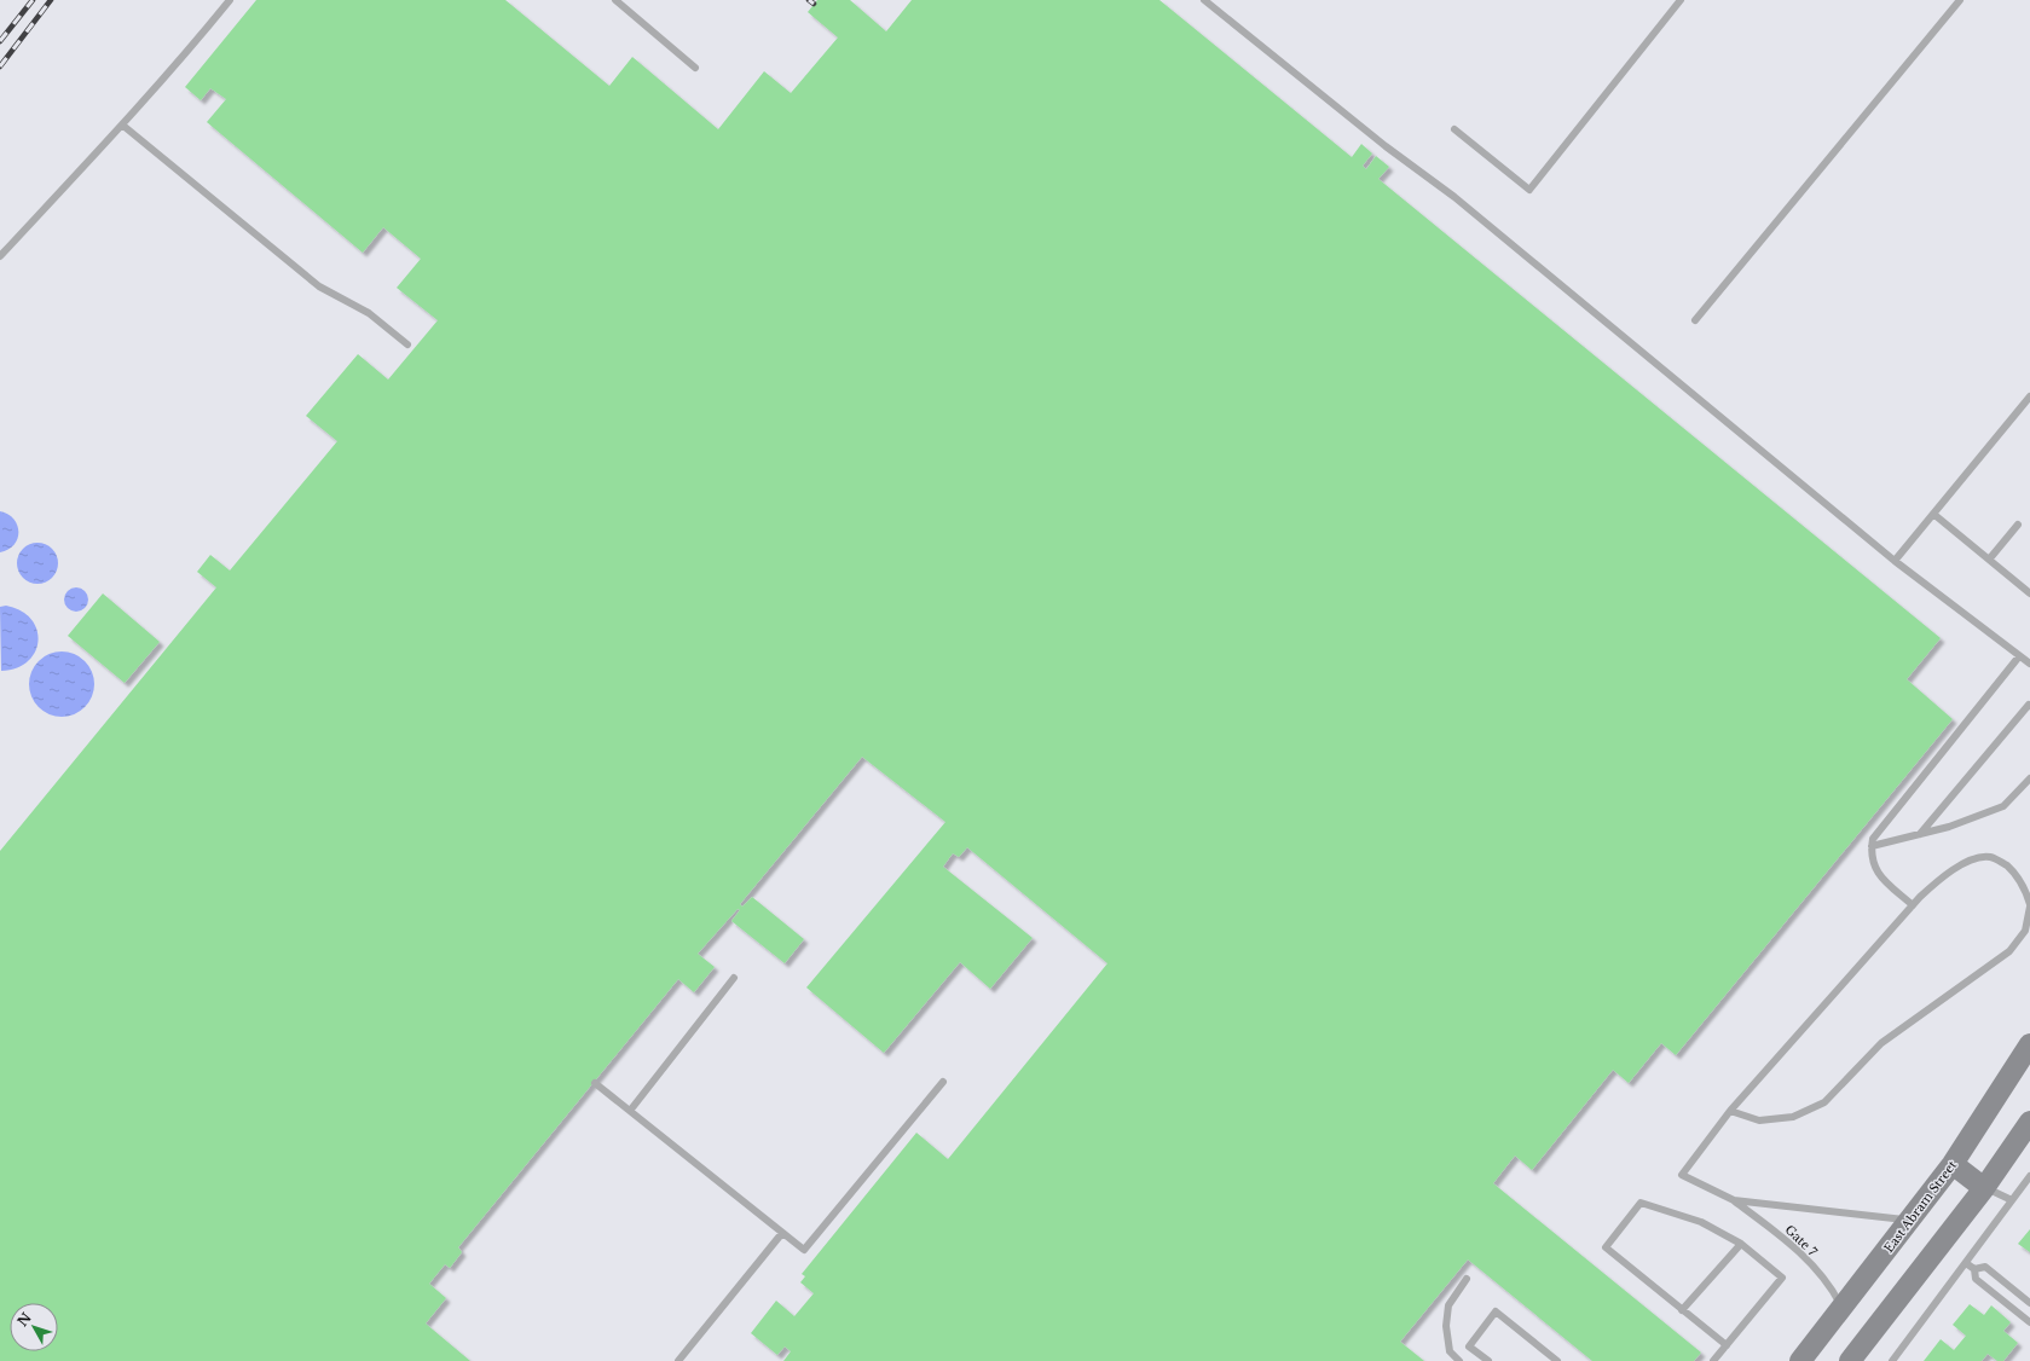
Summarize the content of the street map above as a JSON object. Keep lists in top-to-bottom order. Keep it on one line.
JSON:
{"streets":{"main road":["East Abram Street"],"lane":["Gate 7"]},"crossings":[["East Abram Street","Gate 7"]],"north":"top left"}
